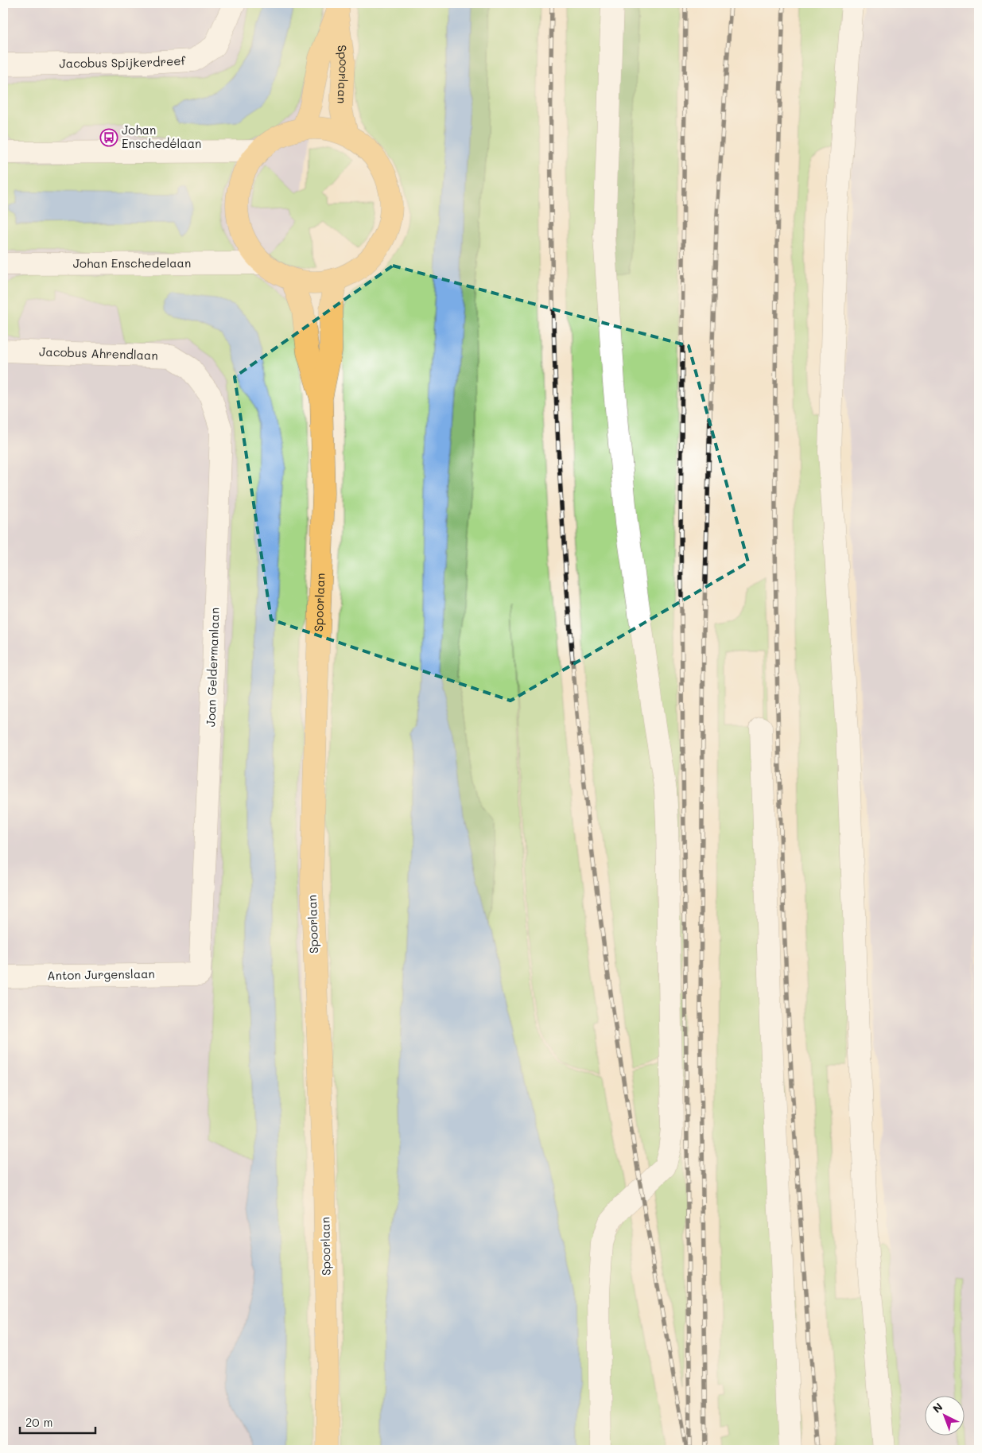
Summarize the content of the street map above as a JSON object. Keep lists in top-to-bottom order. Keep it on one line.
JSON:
{"streets":{"main road":["Spoorlaan"],"street":["Jacobus Spijkerdreef","Johan Enschedelaan","Jacobus Ahrendlaan","Joan Geldermanlaan","Anton Jurgenslaan"]},"crossings":[["Jacobus Ahrendlaan","Joan Geldermanlaan"],["Joan Geldermanlaan","Anton Jurgenslaan"]],"places":{"bus stop":["Johan Enschedélaan"]},"scale_bar":"20 m","north":"top left"}
